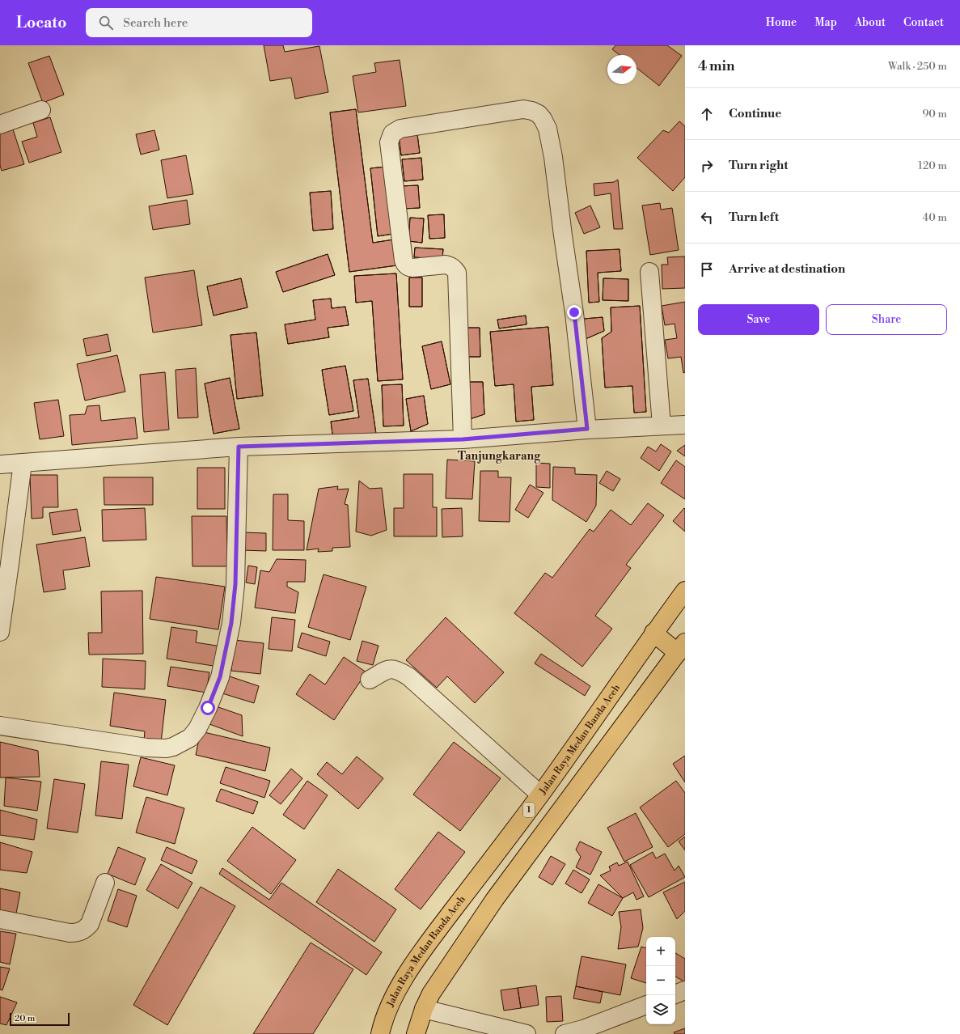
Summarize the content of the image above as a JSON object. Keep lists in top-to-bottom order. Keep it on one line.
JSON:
{"streets":{"highway":["Jalan Raya Medan Banda Aceh","1"]},"districts":["Tanjungkarang"],"scale_bar":"20 m","north":"right","page":{"header":"Locato","search":"Search here","nav":["Home","Map","About","Contact"],"heading":["4 min","Walk · 250 m"],"list":[["Continue","90 m"],["Turn right","120 m"],["Turn left","40 m"],"Arrive at destination"],"buttons":["Save","Share"],"map_buttons":["+","−"],"scale":"20 m"}}
